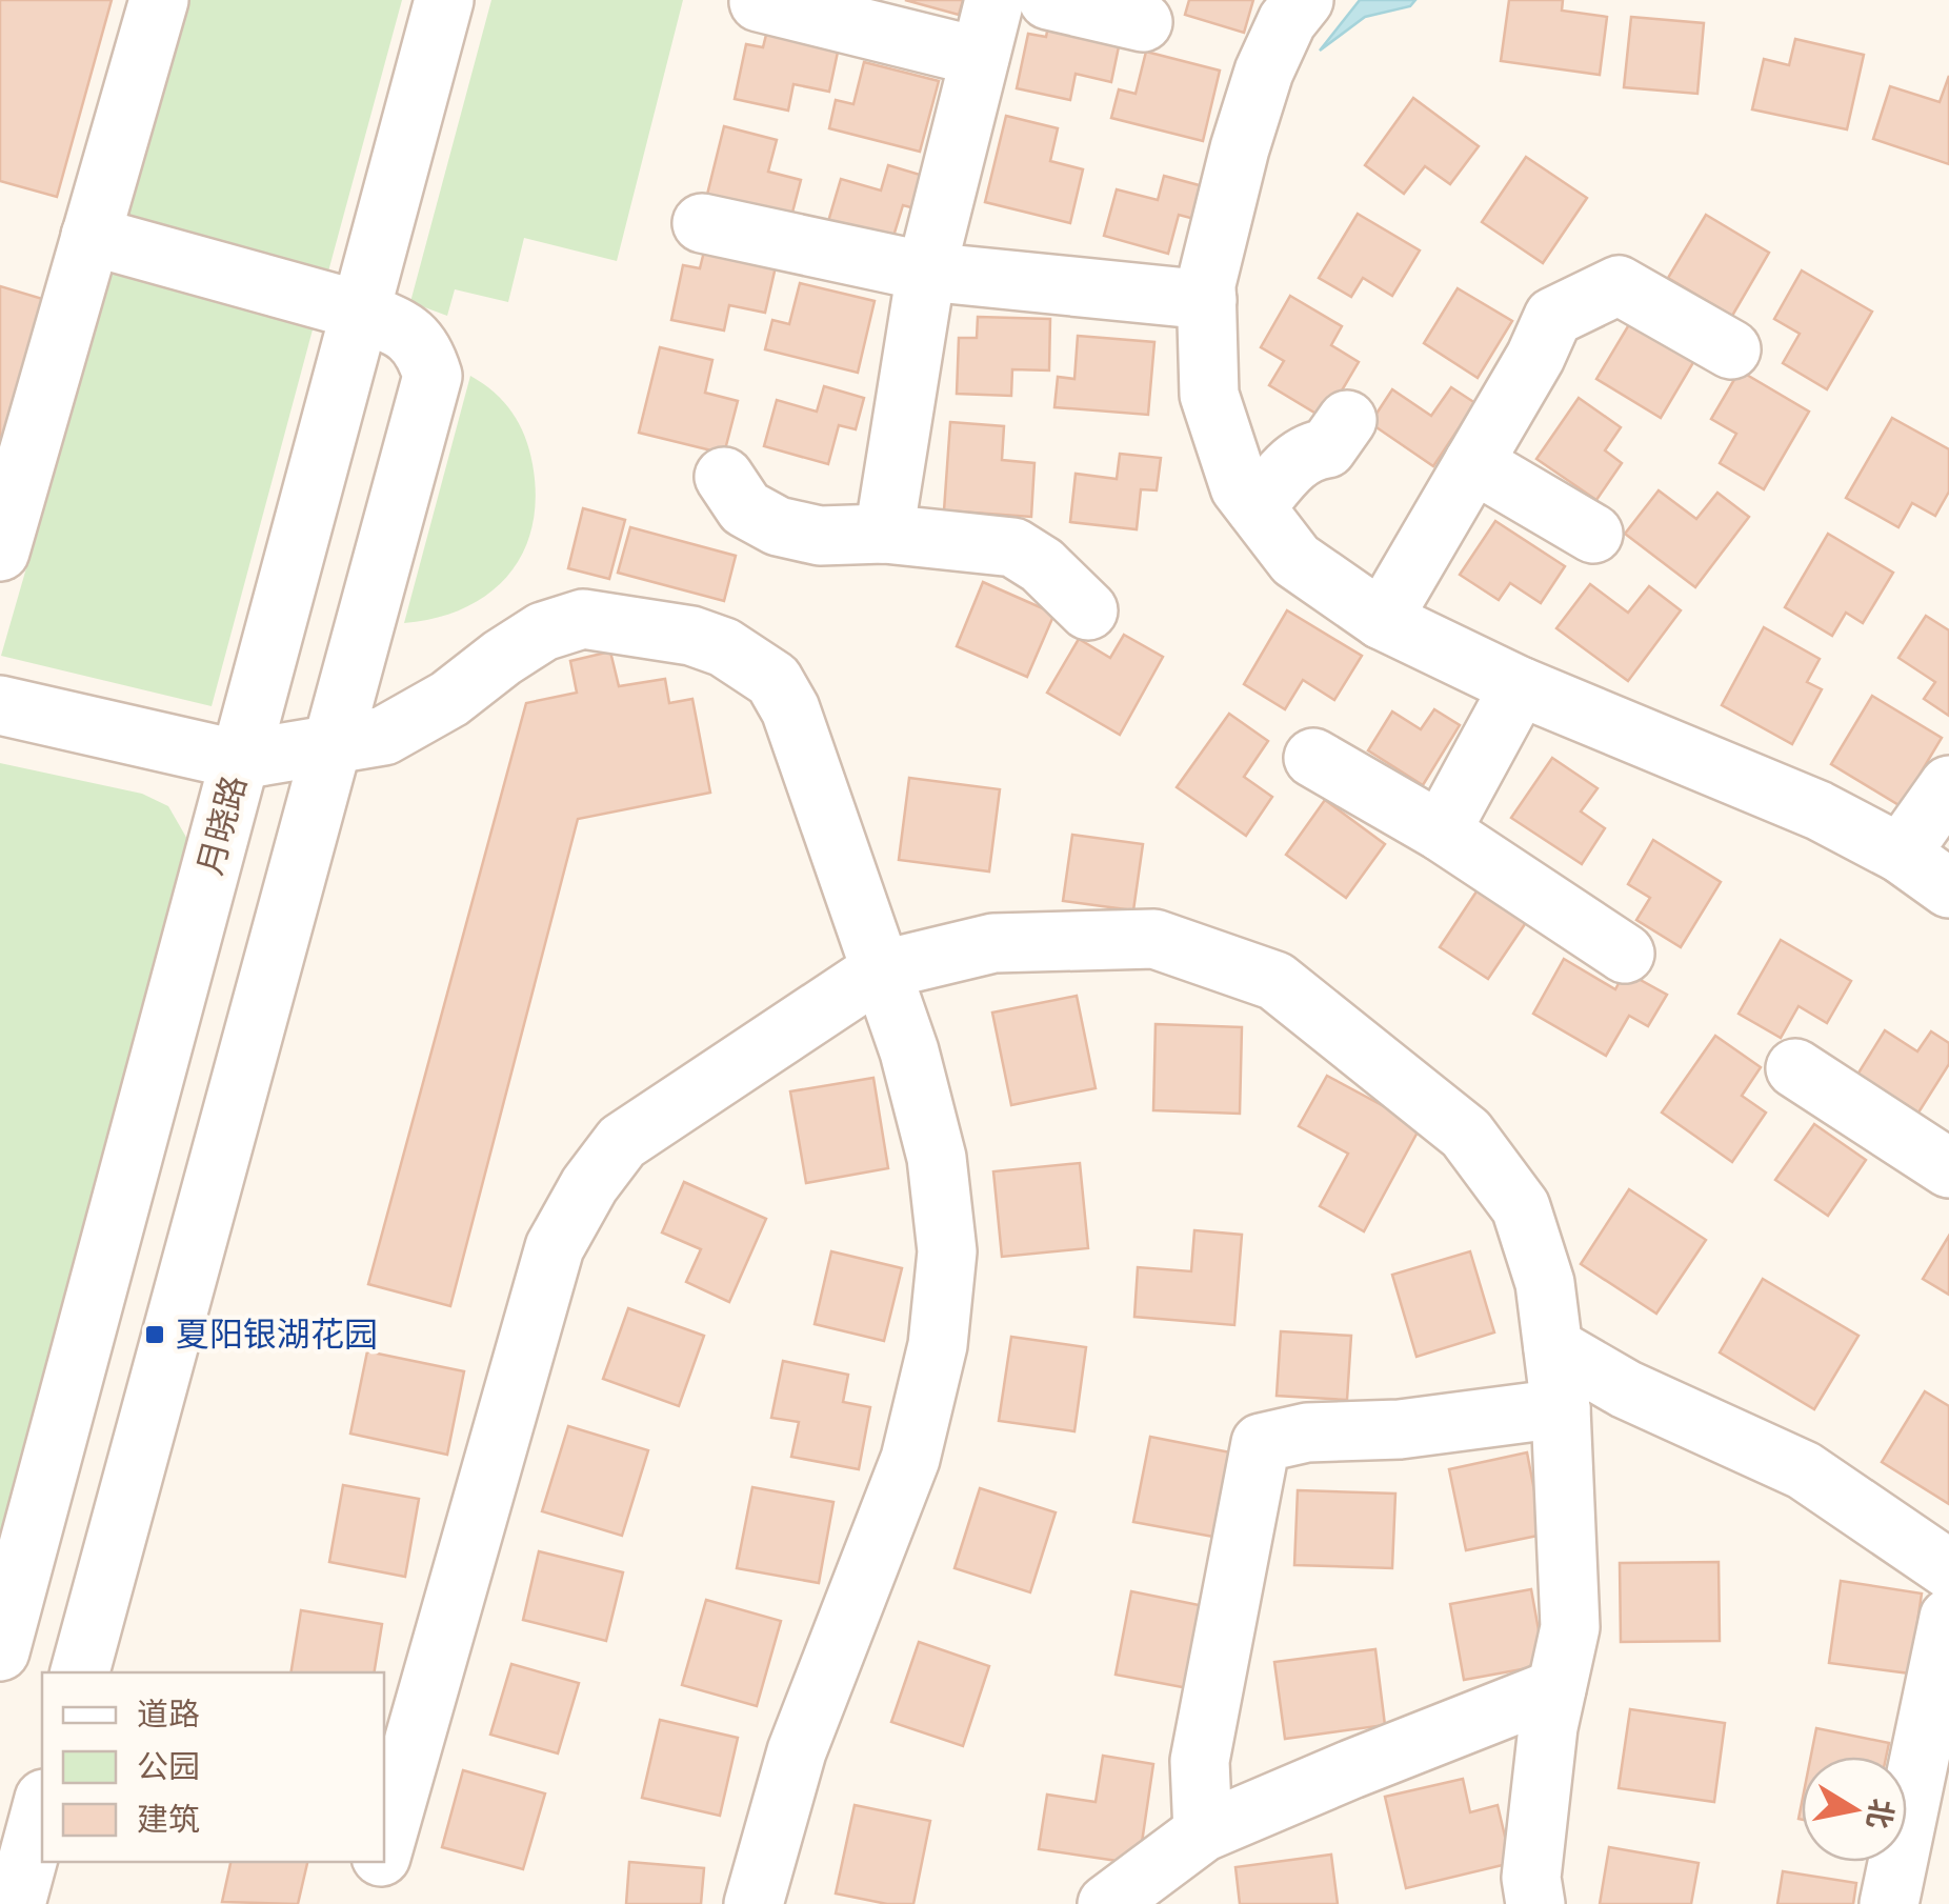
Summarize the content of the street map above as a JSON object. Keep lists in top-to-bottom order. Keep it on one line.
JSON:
{"streets":{"street":["月晓路"]},"places":{"transit":["夏阳银湖花园"]},"legend":["道路","公园","建筑"],"north":"right"}
